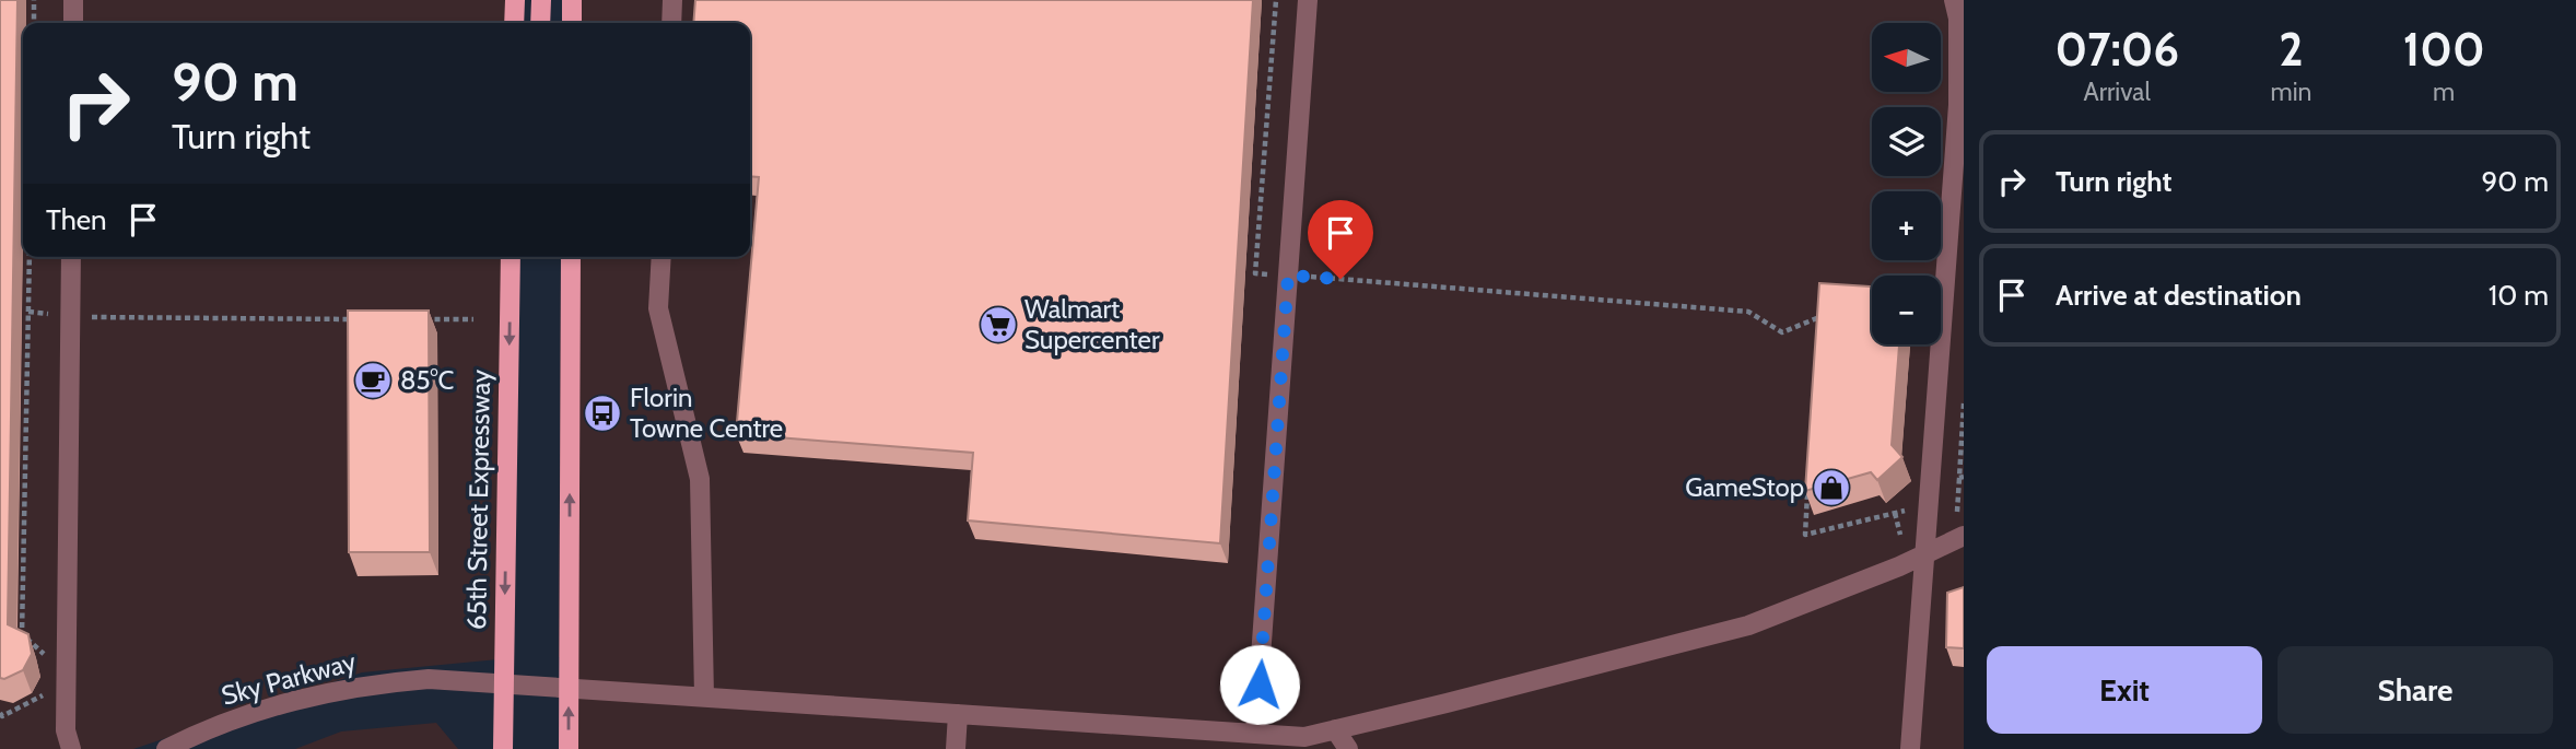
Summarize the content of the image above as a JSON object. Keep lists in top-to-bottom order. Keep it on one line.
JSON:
{"streets":{"main road":["65th Street Expressway"],"street":["Sky Parkway"]},"crossings":[["65th Street Expressway","Sky Parkway"]],"places":{"supermarket":["Walmart Supercenter"],"cafe":["85°C"],"bus stop":["Florin Towne Centre"],"shop":["GameStop"]},"north":"left","page":{"eta":["07:06","Arrival","2","min","100","m"],"map_buttons":["+","−"],"turn":["90 m","Turn right"],"list":[{"name":"Turn right","value":"90 m"},{"name":"Arrive at destination","value":"10 m"}],"then":"Then","buttons":["Exit","Share"]}}
